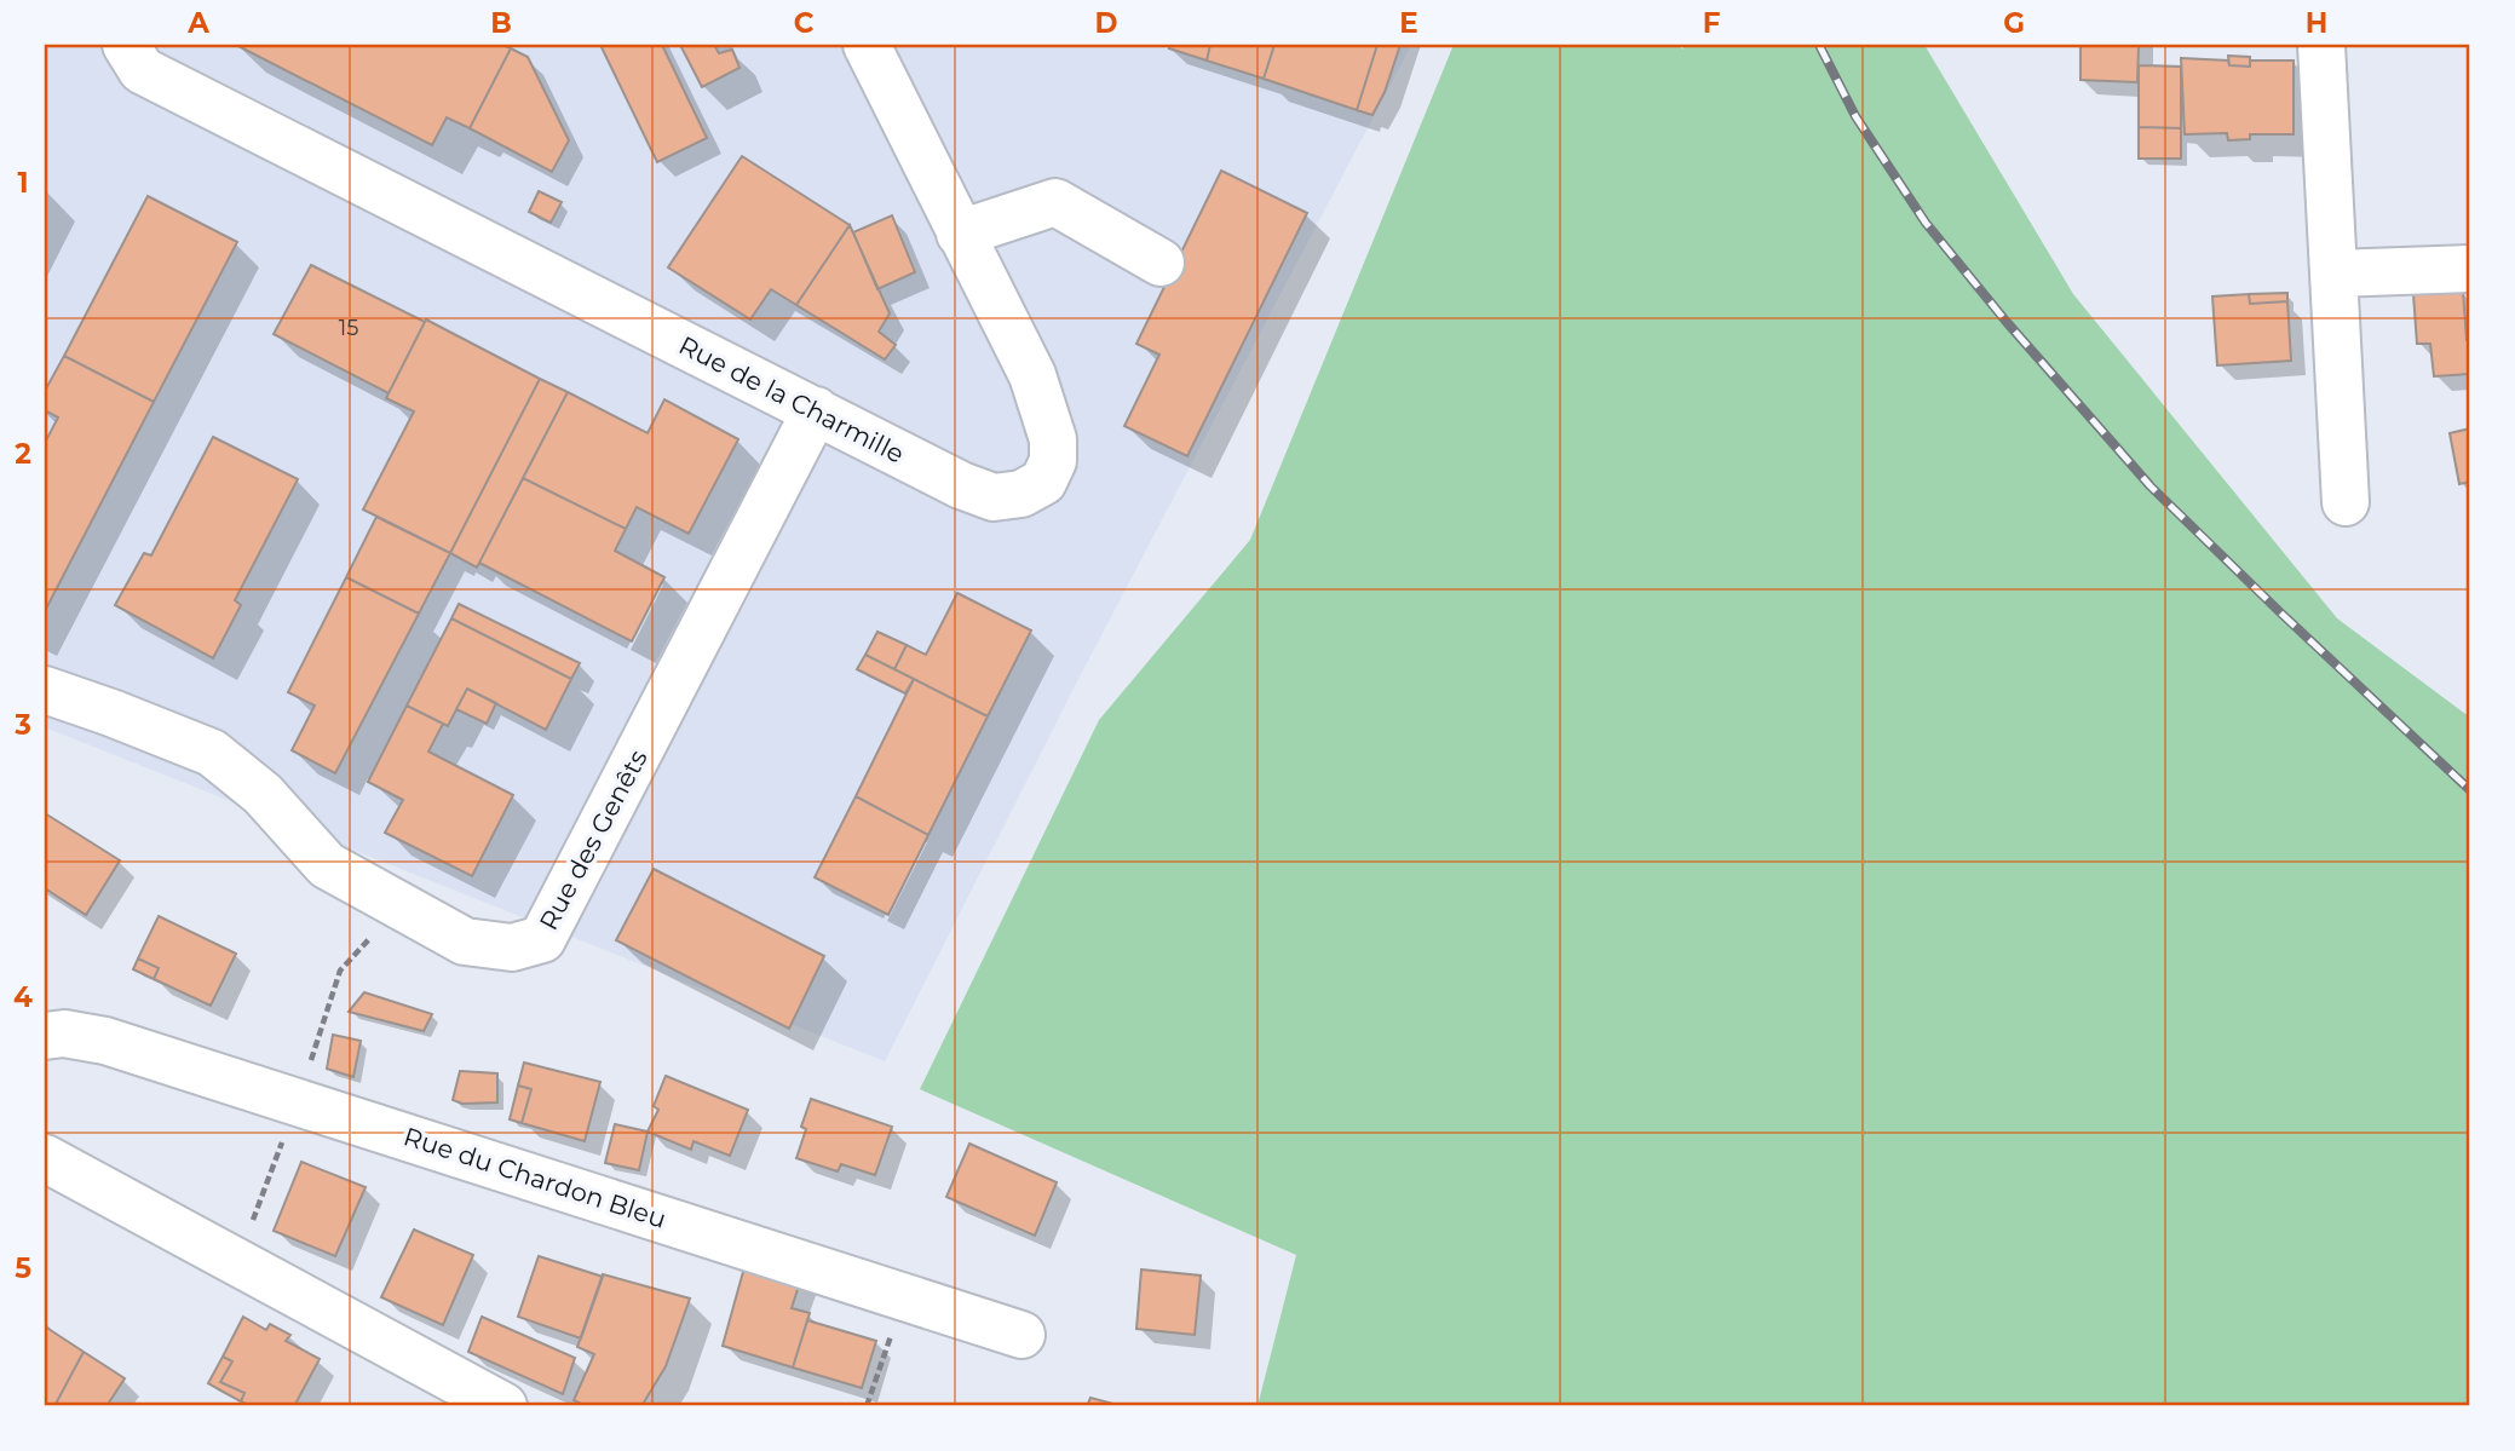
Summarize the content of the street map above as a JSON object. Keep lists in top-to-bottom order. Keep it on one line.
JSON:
{"streets":{"street":["Rue de la Charmille","Rue des Genêts","Rue du Chardon Bleu"]},"crossings":[["Rue de la Charmille","Rue des Genêts"]],"house_numbers":["15"],"grid":{"columns":["A","B","C","D","E","F","G","H"],"rows":["1","2","3","4","5"]}}
